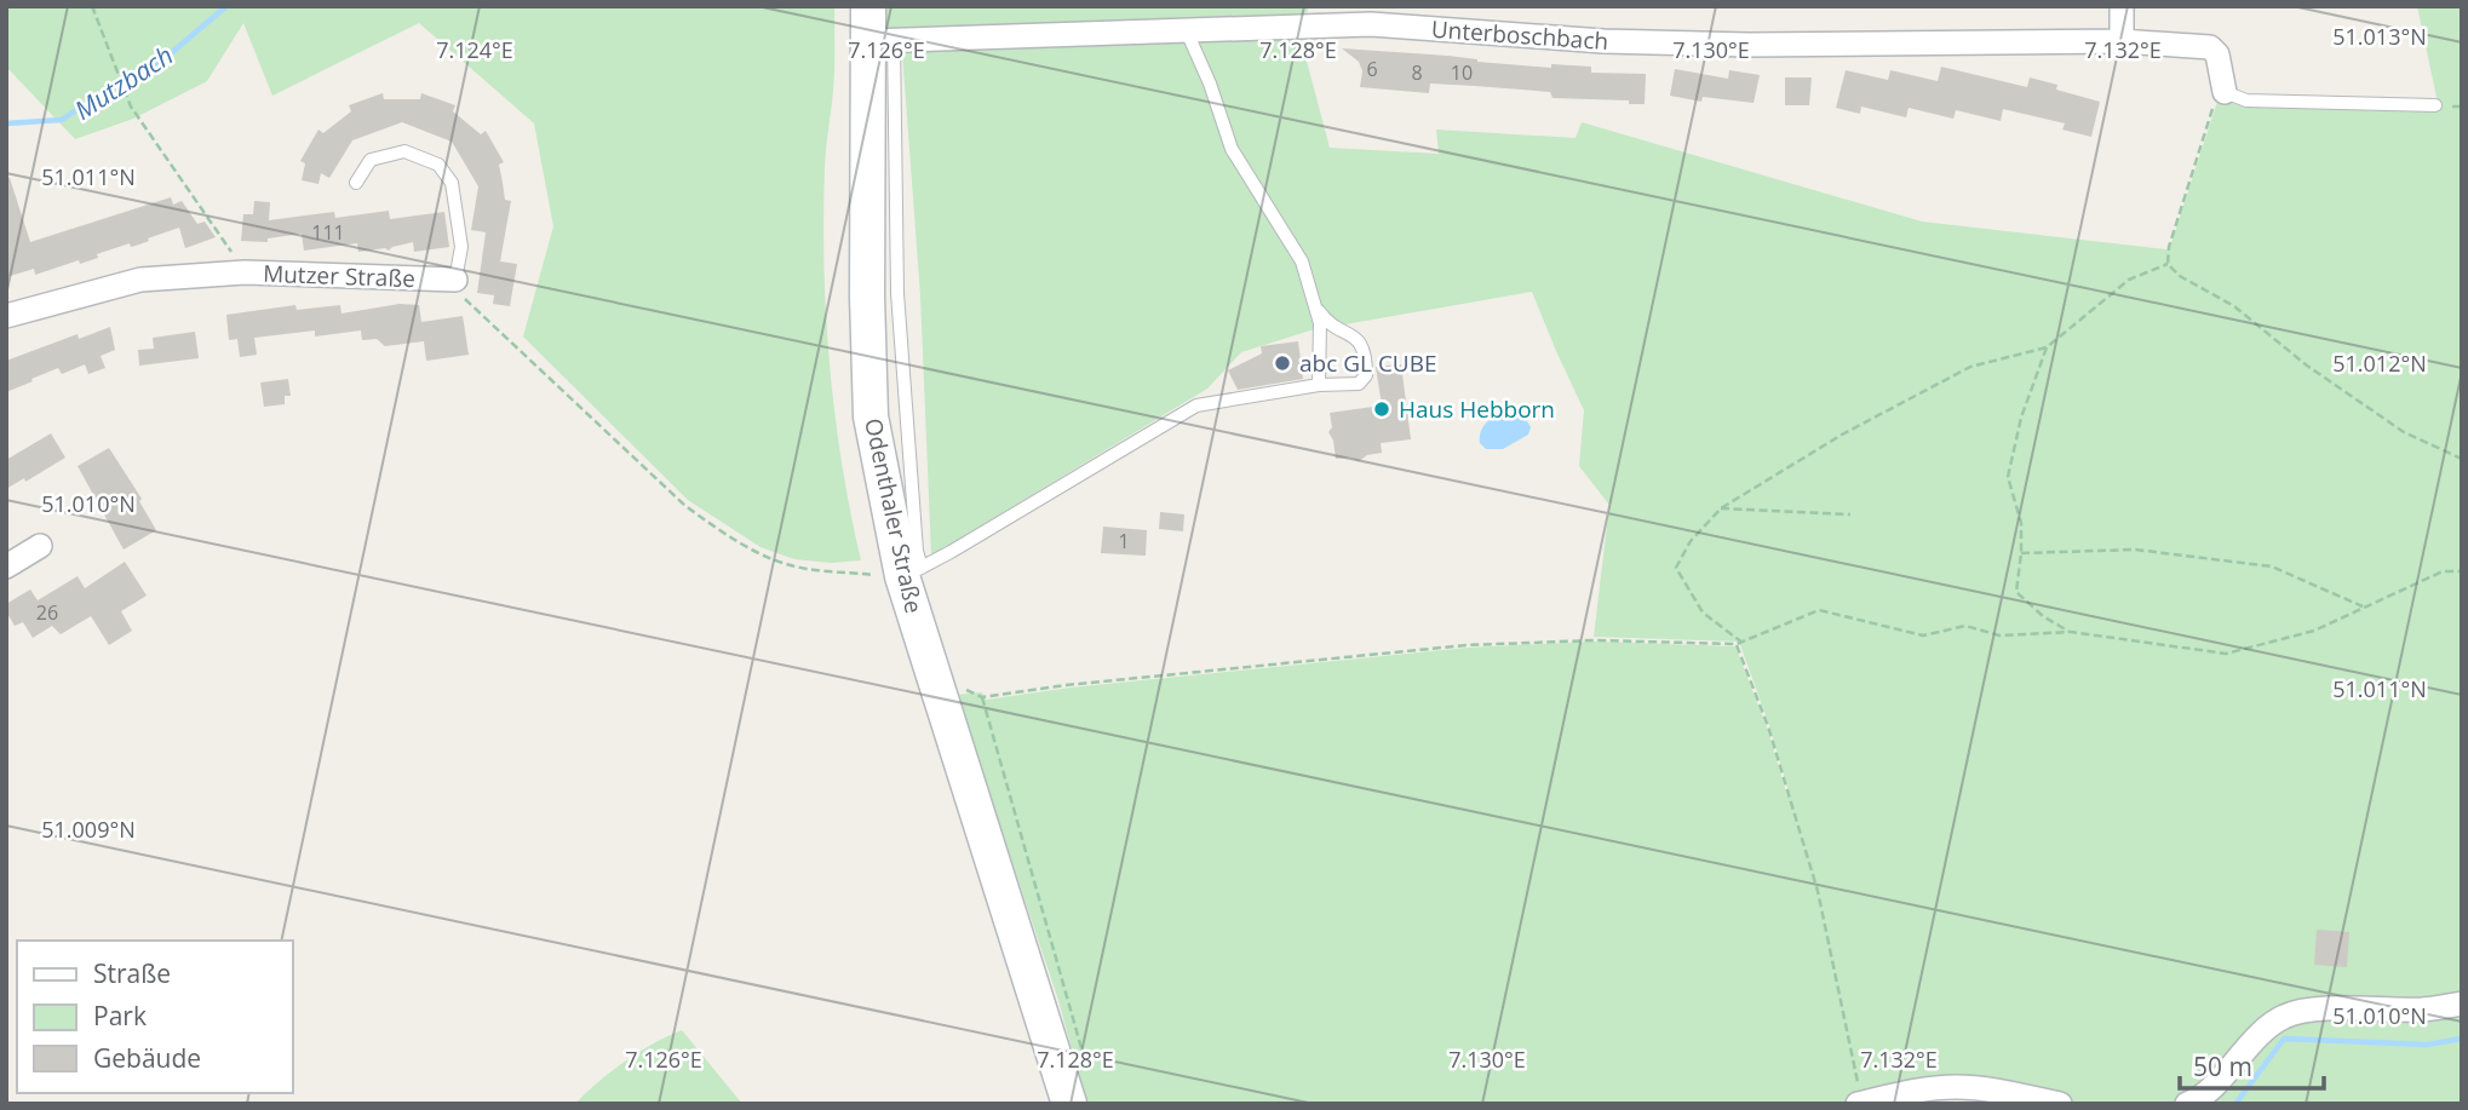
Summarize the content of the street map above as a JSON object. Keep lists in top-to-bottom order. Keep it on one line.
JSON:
{"streets":{"main road":["Odenthaler Straße"],"street":["Unterboschbach","Mutzer Straße"]},"crossings":[["Unterboschbach","Odenthaler Straße"]],"water":["Mutzbach"],"places":["abc GL CUBE","Haus Hebborn"],"house_numbers":["6","8","10","111","1","26"],"legend":["Straße","Park","Gebäude"],"scale_bar":"50 m","coordinates":["51.013°N","7.124°E","7.126°E","7.128°E","7.130°E","7.132°E","51.011°N","51.012°N","51.010°N","51.009°N"]}
